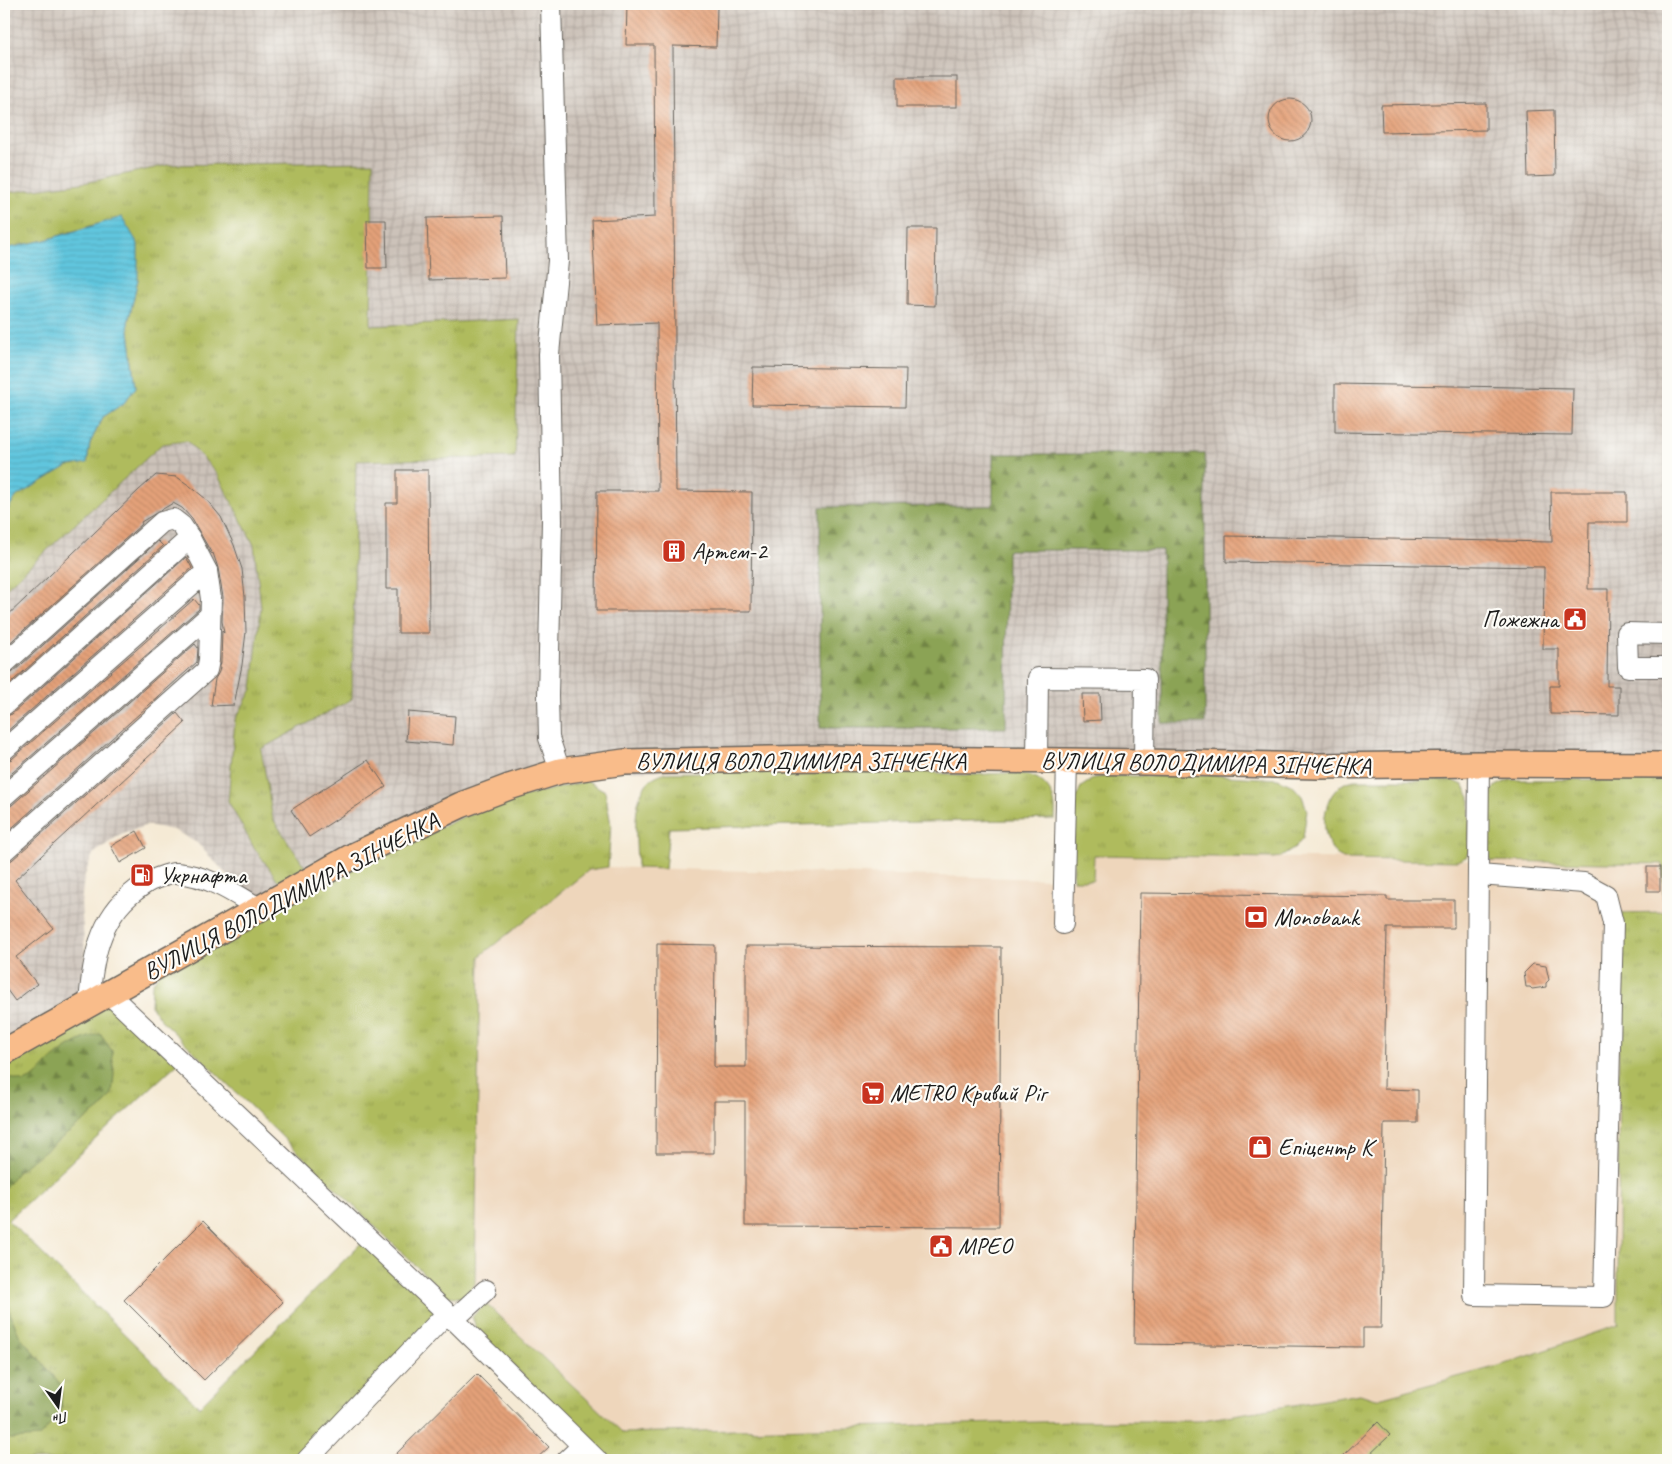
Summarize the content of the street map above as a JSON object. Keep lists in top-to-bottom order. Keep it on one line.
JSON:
{"streets":{"main road":["ВУЛИЦЯ ВОЛОДИМИРА ЗІНЧЕНКА"]},"places":{"building":["Артем-2"],"public building":["Пожежна","МРЕО"],"fuel station":["Укрнафта"],"bank":["Monobank"],"supermarket":["METRO Кривий Ріг"],"shop":["Епіцентр К"]},"north":"bottom"}
